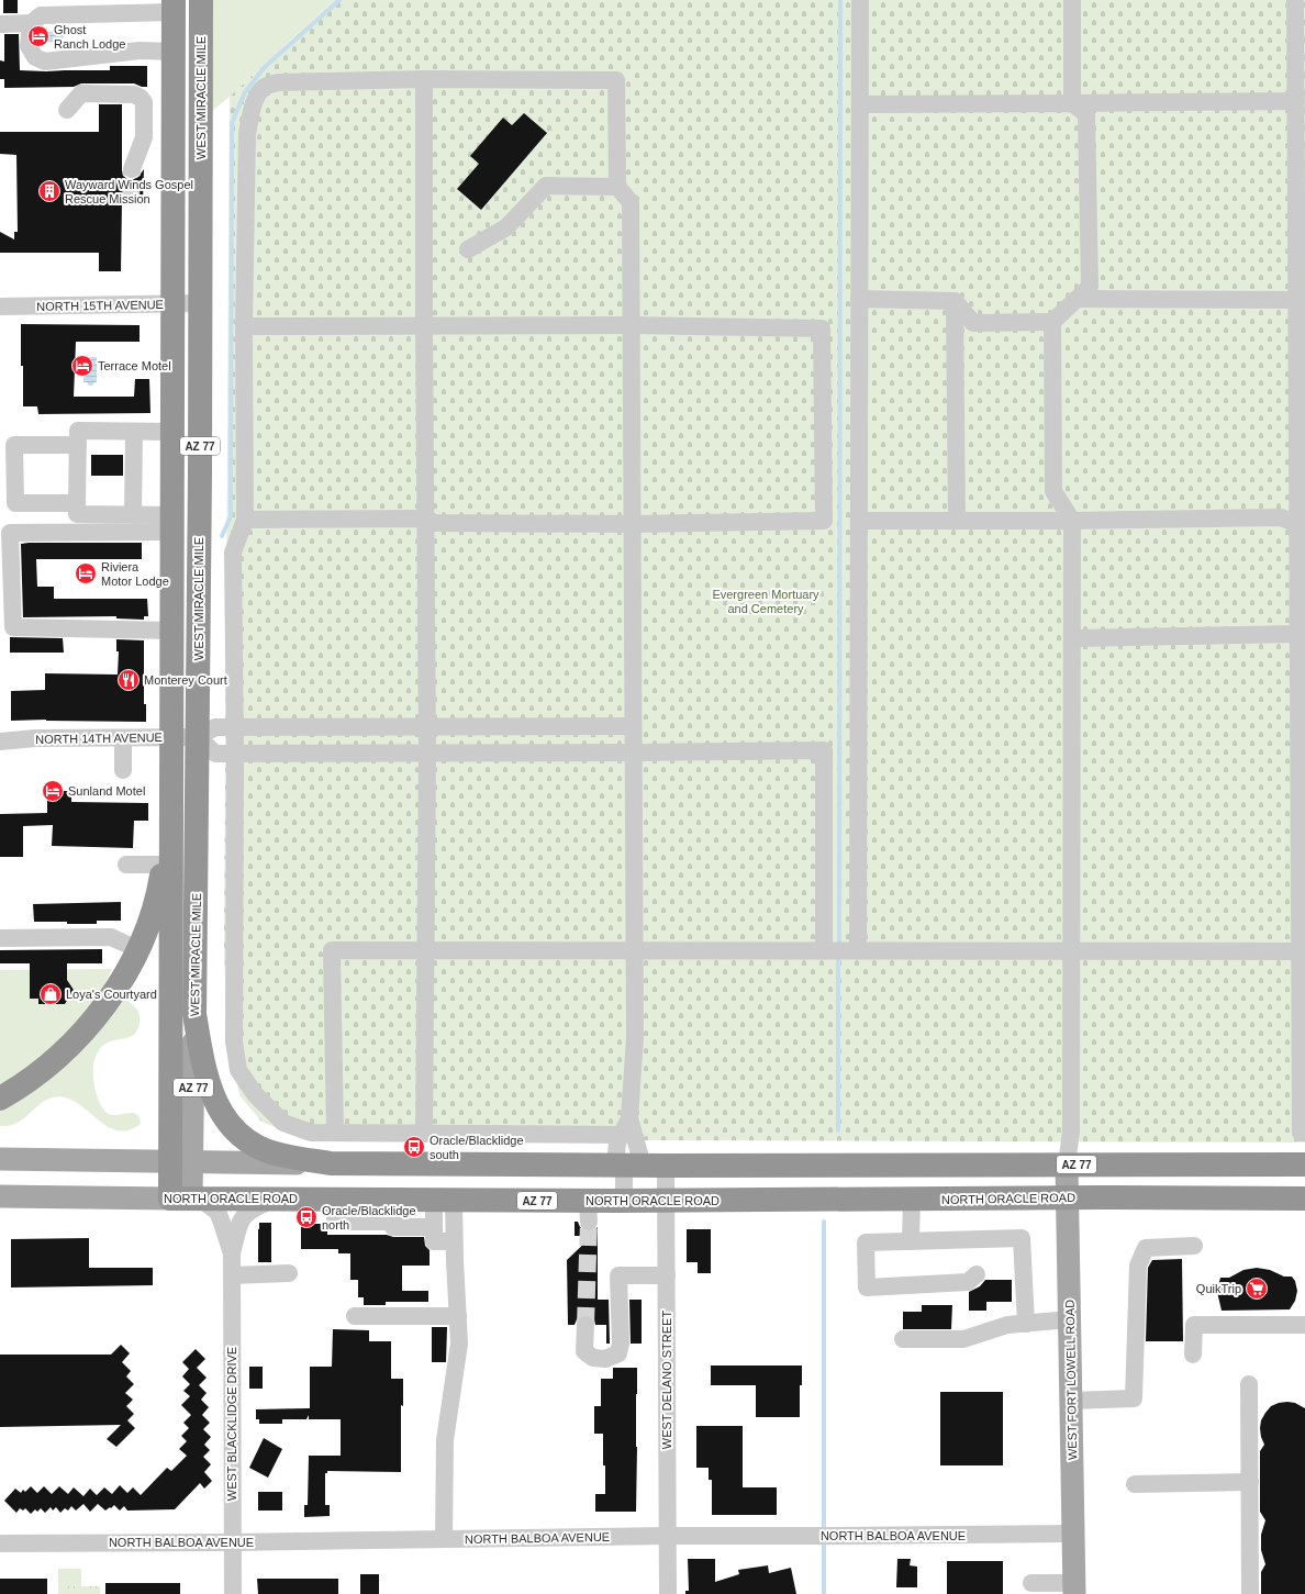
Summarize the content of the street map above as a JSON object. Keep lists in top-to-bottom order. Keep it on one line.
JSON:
{"streets":{"highway":["WEST MIRACLE MILE","AZ 77","NORTH ORACLE ROAD"],"main road":["WEST FORT LOWELL ROAD"],"street":["NORTH 15TH AVENUE","NORTH 14TH AVENUE","WEST DELANO STREET","WEST BLACKLIDGE DRIVE","NORTH BALBOA AVENUE"]},"crossings":[["WEST MIRACLE MILE","NORTH 15TH AVENUE"],["WEST MIRACLE MILE","AZ 77"],["WEST MIRACLE MILE","NORTH 14TH AVENUE"],["WEST MIRACLE MILE","NORTH ORACLE ROAD"],["AZ 77","WEST DELANO STREET"],["AZ 77","WEST FORT LOWELL ROAD"],["NORTH ORACLE ROAD","WEST DELANO STREET"],["NORTH ORACLE ROAD","WEST FORT LOWELL ROAD"],["WEST DELANO STREET","NORTH BALBOA AVENUE"],["WEST FORT LOWELL ROAD","NORTH BALBOA AVENUE"],["WEST BLACKLIDGE DRIVE","NORTH BALBOA AVENUE"]],"parks":["Evergreen Mortuary and Cemetery"],"places":{"hotel":["Ghost Ranch Lodge","Terrace Motel","Riviera Motor Lodge","Sunland Motel"],"building":["Wayward Winds Gospel Rescue Mission"],"restaurant":["Monterey Court"],"shop":["Loya's Courtyard"],"bus stop":["Oracle/Blacklidge south","Oracle/Blacklidge north"],"supermarket":["QuikTrip"]}}
